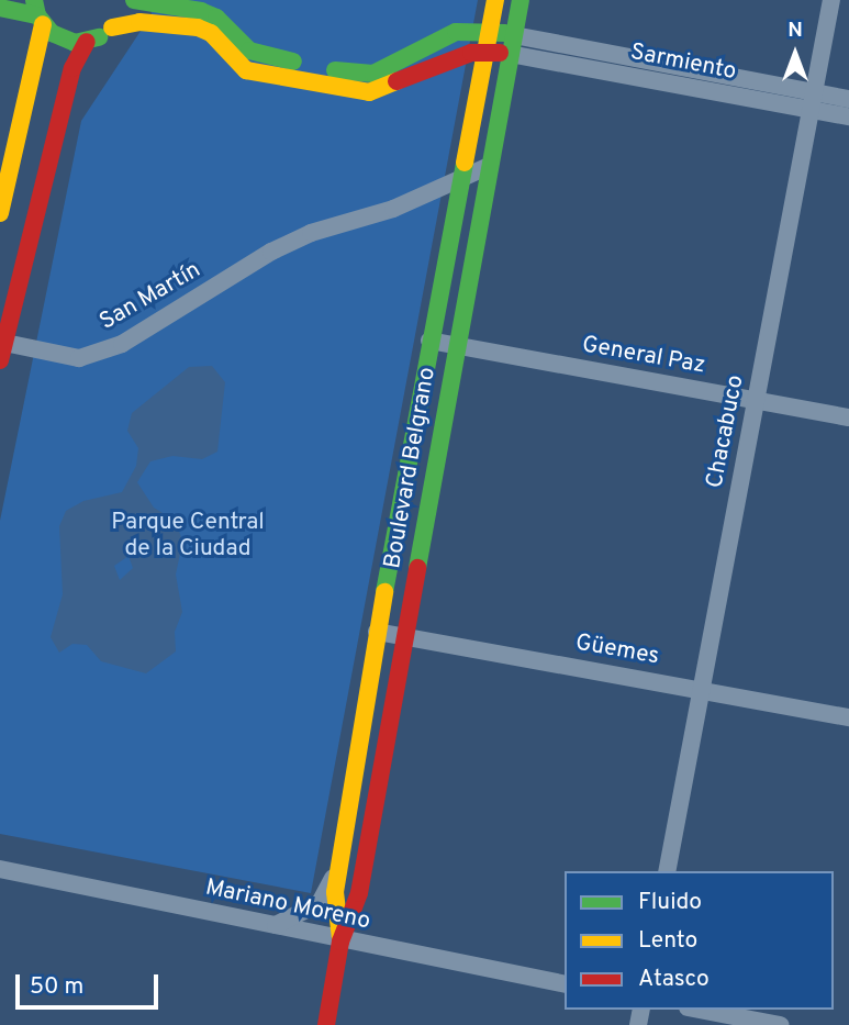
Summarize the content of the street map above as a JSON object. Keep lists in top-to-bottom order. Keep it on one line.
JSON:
{"streets":{"street":["Sarmiento","San Martín","General Paz","Chacabuco","Boulevard Belgrano","Güemes","Mariano Moreno"]},"crossings":[["Sarmiento","Chacabuco"],["Sarmiento","Boulevard Belgrano"],["San Martín","Boulevard Belgrano"],["General Paz","Chacabuco"],["General Paz","Boulevard Belgrano"],["Chacabuco","Güemes"],["Boulevard Belgrano","Güemes"],["Boulevard Belgrano","Mariano Moreno"]],"parks":["Parque Central de la Ciudad"],"legend":["Fluido","Lento","Atasco"],"scale_bar":"50 m","north":"top"}
